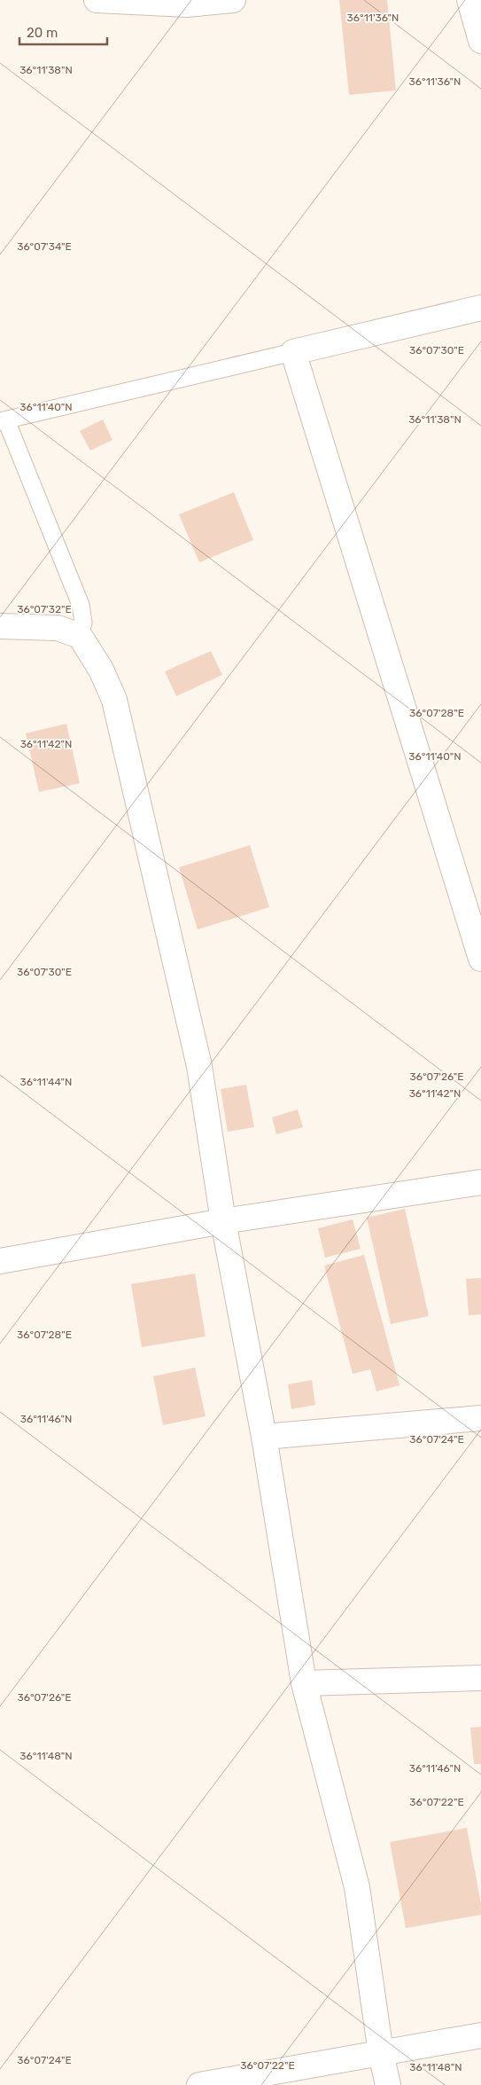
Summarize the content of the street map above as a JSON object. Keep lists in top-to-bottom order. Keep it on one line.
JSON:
{"scale_bar":"20 m","coordinates":["36°11'36\"N","36°11'38\"N","36°07'34\"E","36°07'30\"E","36°11'40\"N","36°07'32\"E","36°07'28\"E","36°11'42\"N","36°07'26\"E","36°11'44\"N","36°11'46\"N","36°07'24\"E","36°11'48\"N","36°07'22\"E"]}
